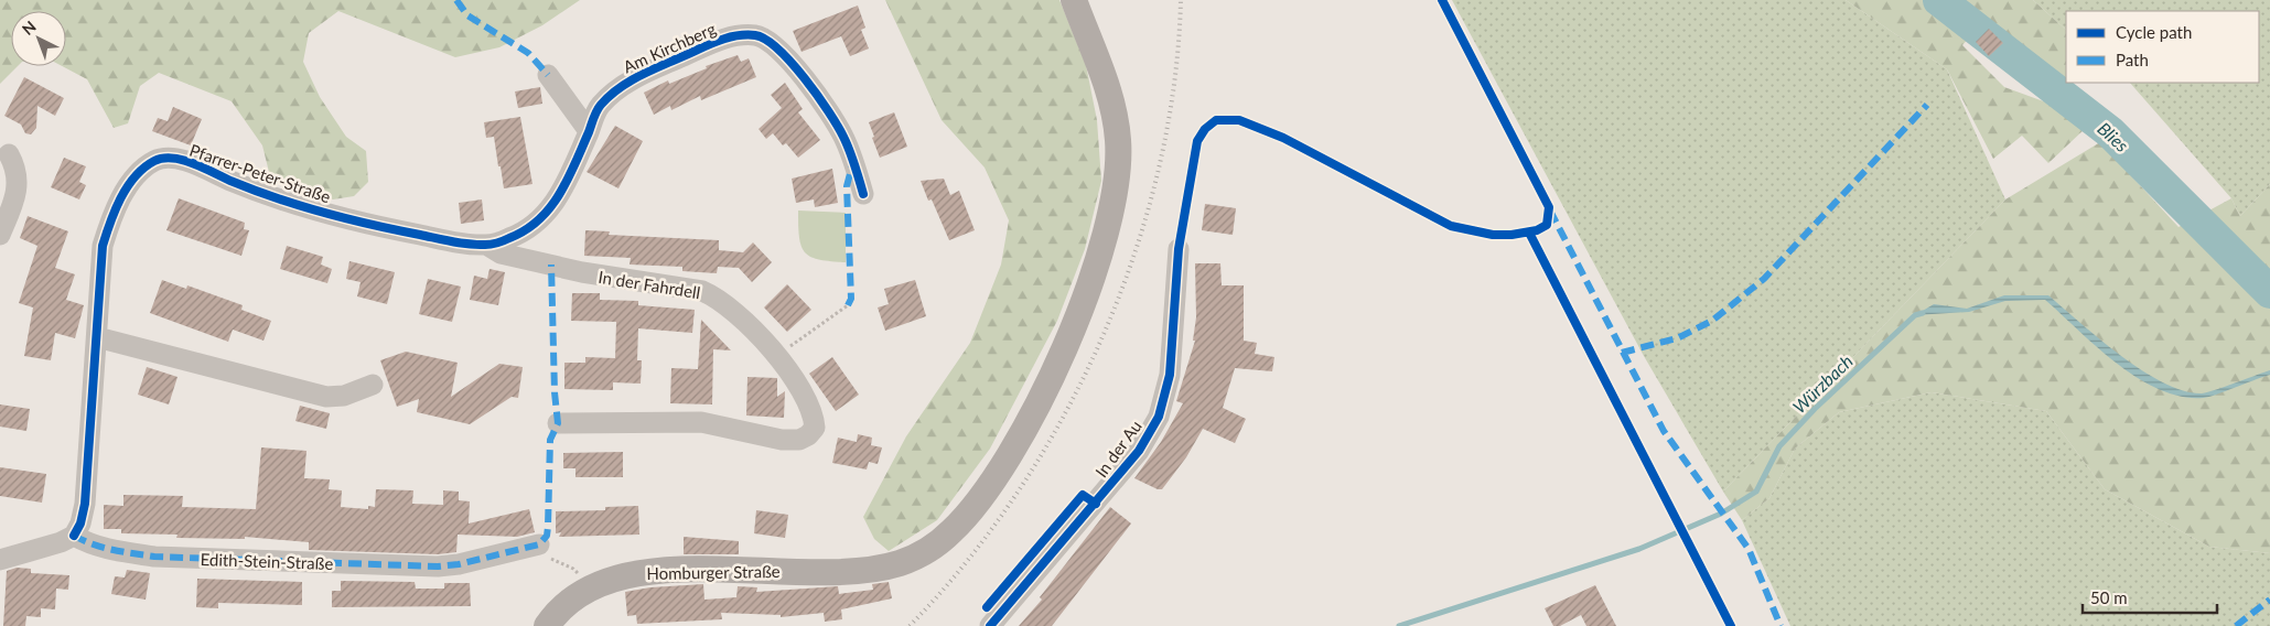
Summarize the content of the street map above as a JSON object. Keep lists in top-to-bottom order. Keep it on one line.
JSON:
{"streets":{"main road":["Homburger Straße"],"street":["Am Kirchberg","Pfarrer-Peter-Straße","In der Fahrdell","In der Au","Edith-Stein-Straße"]},"crossings":[["Am Kirchberg","Pfarrer-Peter-Straße"],["Pfarrer-Peter-Straße","In der Fahrdell"],["Pfarrer-Peter-Straße","Edith-Stein-Straße"]],"water":["Blies","Würzbach"],"legend":["Cycle path","Path"],"scale_bar":"50 m","north":"top left"}
